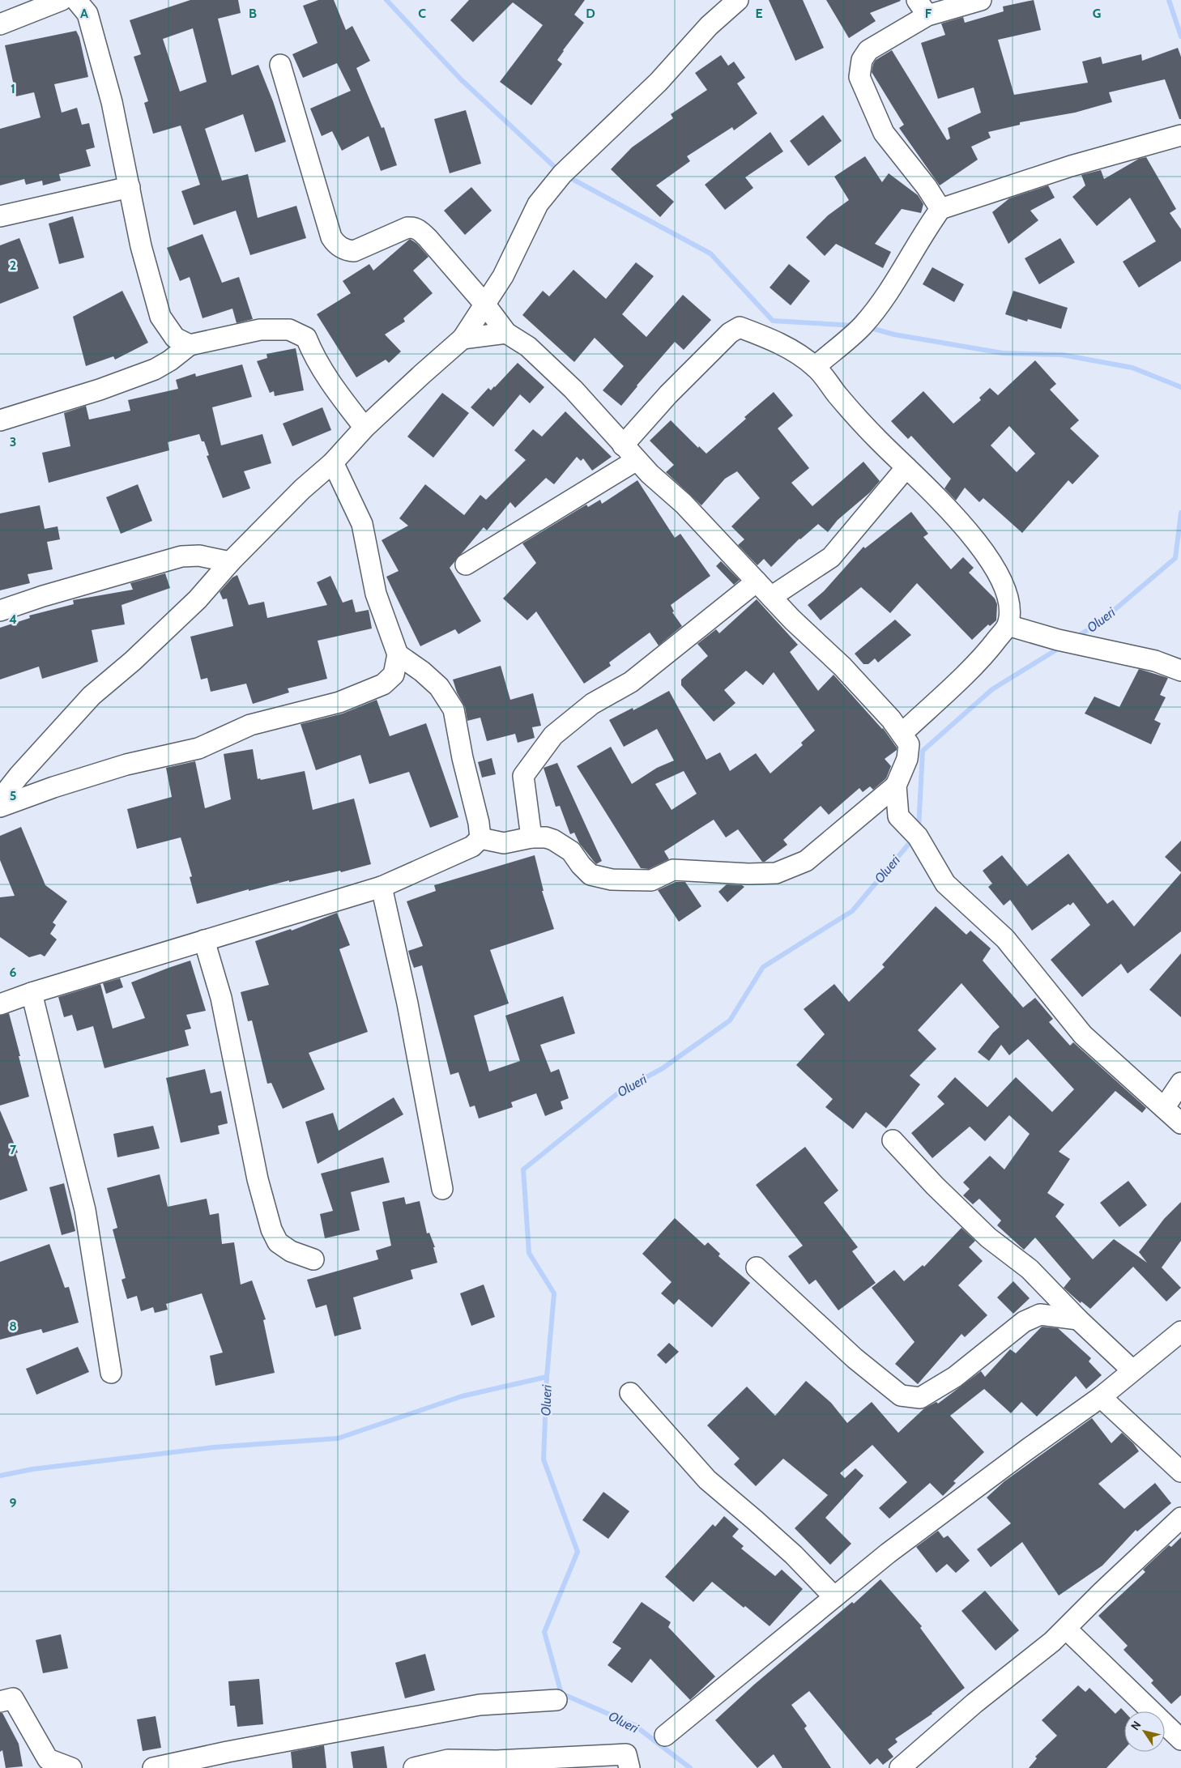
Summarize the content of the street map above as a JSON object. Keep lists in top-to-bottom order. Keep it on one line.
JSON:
{"water":["Olueri"],"north":"top left","grid":{"columns":["A","B","C","D","E","F","G"],"rows":["1","2","3","4","5","6","7","8","9"]}}
